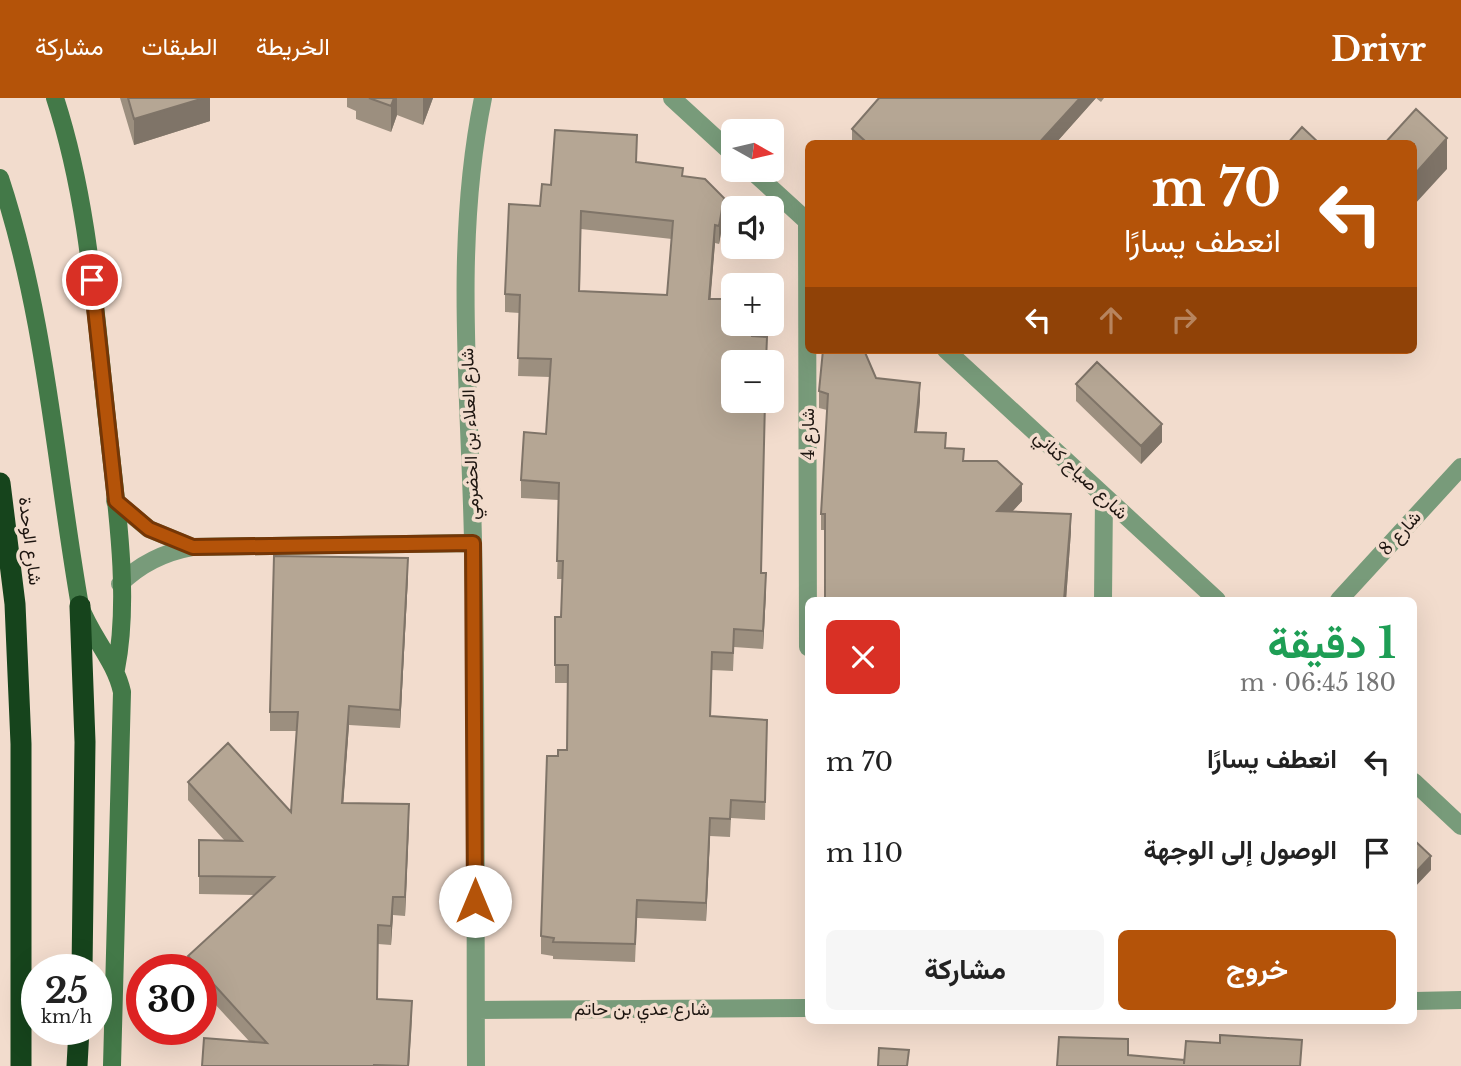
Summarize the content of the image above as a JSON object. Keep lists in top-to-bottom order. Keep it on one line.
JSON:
{"streets":{"highway":["شارع الوحدة"],"street":["شارع العلاء بن الحضرمي","شارع 4","شارع صياح كناني","شارع 8","شارع عدي بن حاتم"]},"crossings":[["شارع العلاء بن الحضرمي","شارع عدي بن حاتم"]],"north":"right","page":{"header":"Drivr","nav":["الخريطة","الطبقات","مشاركة"],"map_buttons":["+","−"],"turn":["70 m","انعطف يسارًا"],"heading":["1 دقيقة","180 m · 06:45"],"list":[{"name":"انعطف يسارًا","value":"70 m"},{"name":"الوصول إلى الوجهة","value":"110 m"}],"buttons":["خروج","مشاركة"],"speed":"25 km/h","limit":"30"}}
